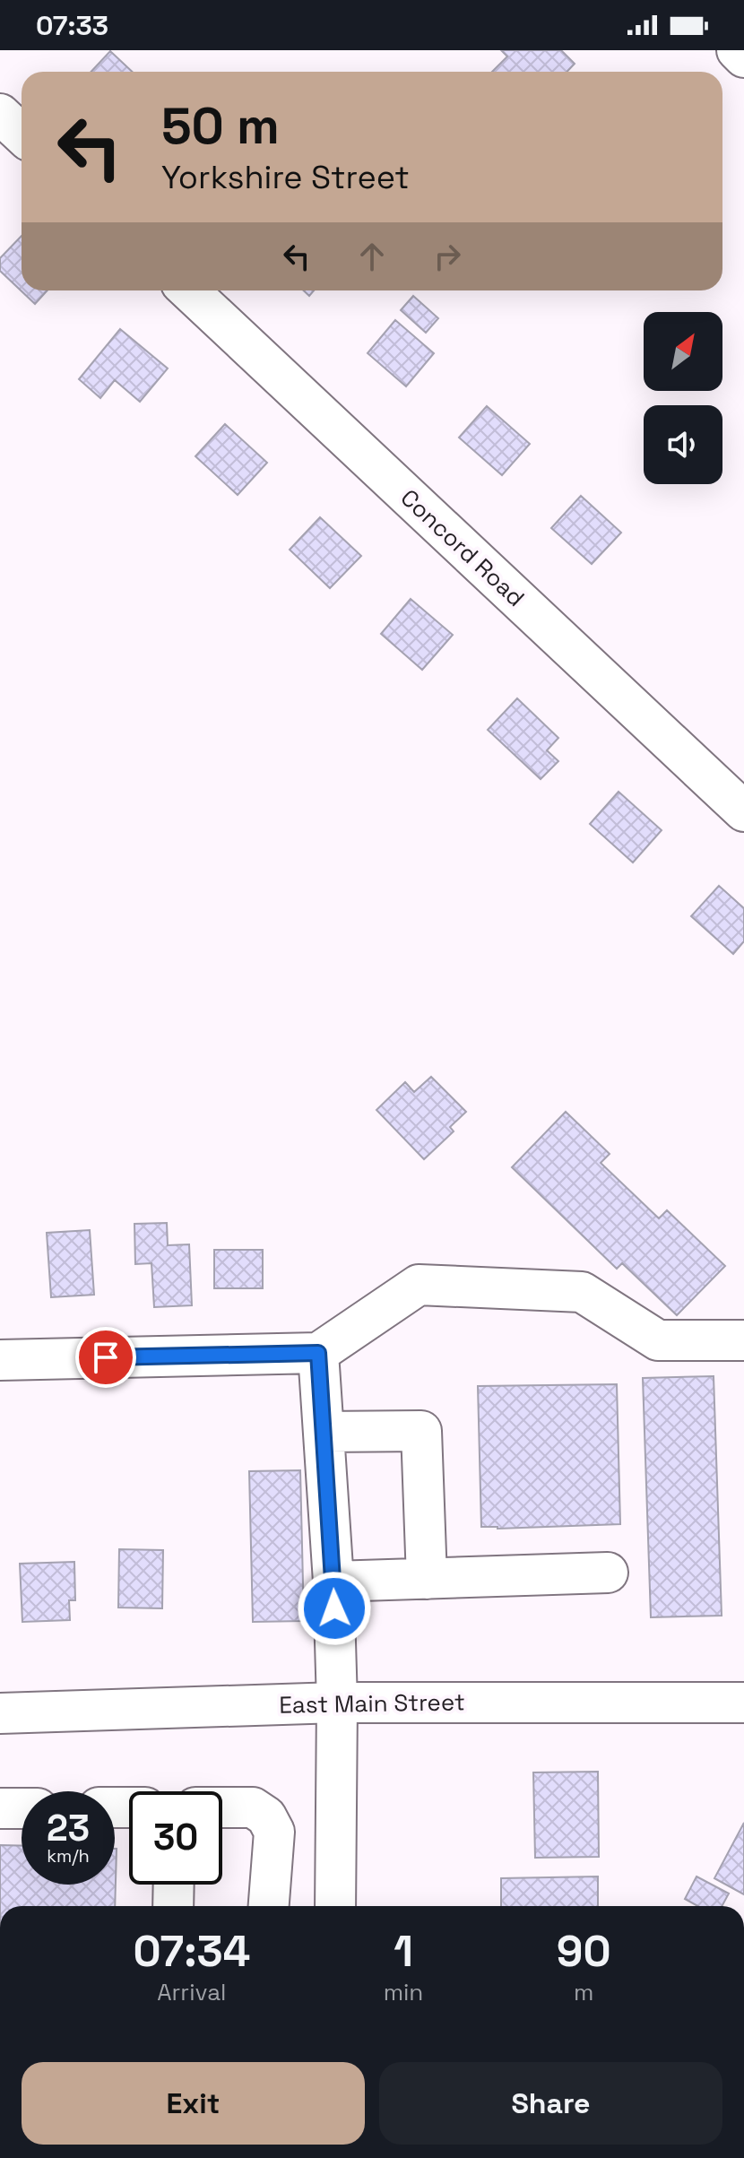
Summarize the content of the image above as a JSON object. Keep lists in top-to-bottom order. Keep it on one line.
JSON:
{"streets":{"main road":["Concord Road","East Main Street"]},"north":"top right","page":{"status":"07:33","turn":["50 m","Yorkshire Street"],"speed":"23 km/h","limit":"30","eta":["07:34","Arrival","1","min","90","m"],"buttons":["Exit","Share"]}}
